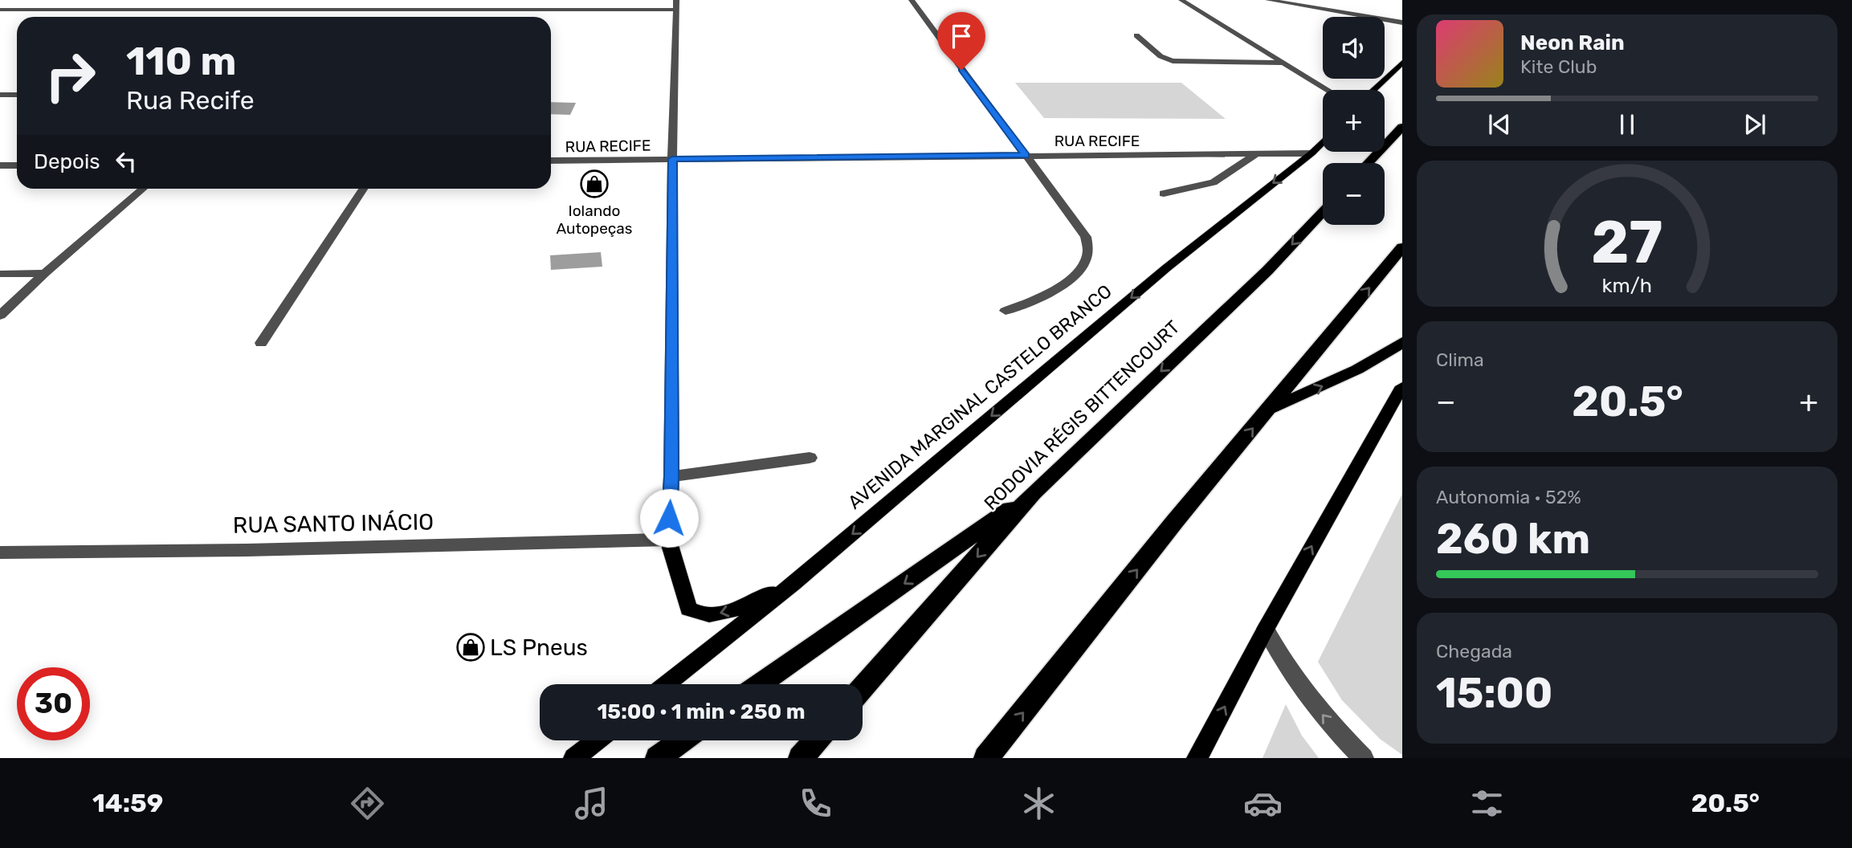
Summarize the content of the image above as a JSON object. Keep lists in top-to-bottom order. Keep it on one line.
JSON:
{"streets":{"highway":["RODOVIA RÉGIS BITTENCOURT"],"main road":["AVENIDA MARGINAL CASTELO BRANCO"],"street":["RUA RECIFE","RUA SANTO INÁCIO"]},"crossings":[["RUA RECIFE","AVENIDA MARGINAL CASTELO BRANCO"]],"one_way":["AVENIDA MARGINAL CASTELO BRANCO"],"places":{"shop":["Iolando Autopeças","LS Pneus"]},"page":{"map_buttons":["+","−"],"turn":["110 m","Rua Recife"],"song":["Neon Rain","Kite Club"],"then":"Depois","tile":["Clima",["Autonomia · 52%","260 km"],["Chegada","15:00"]],"heat":["−","20.5°","+"],"limit":"30","trip":"15:00 · 1 min · 250 m","tabs":["14:59","20.5°"],"gauge":["27","km/h"]}}
